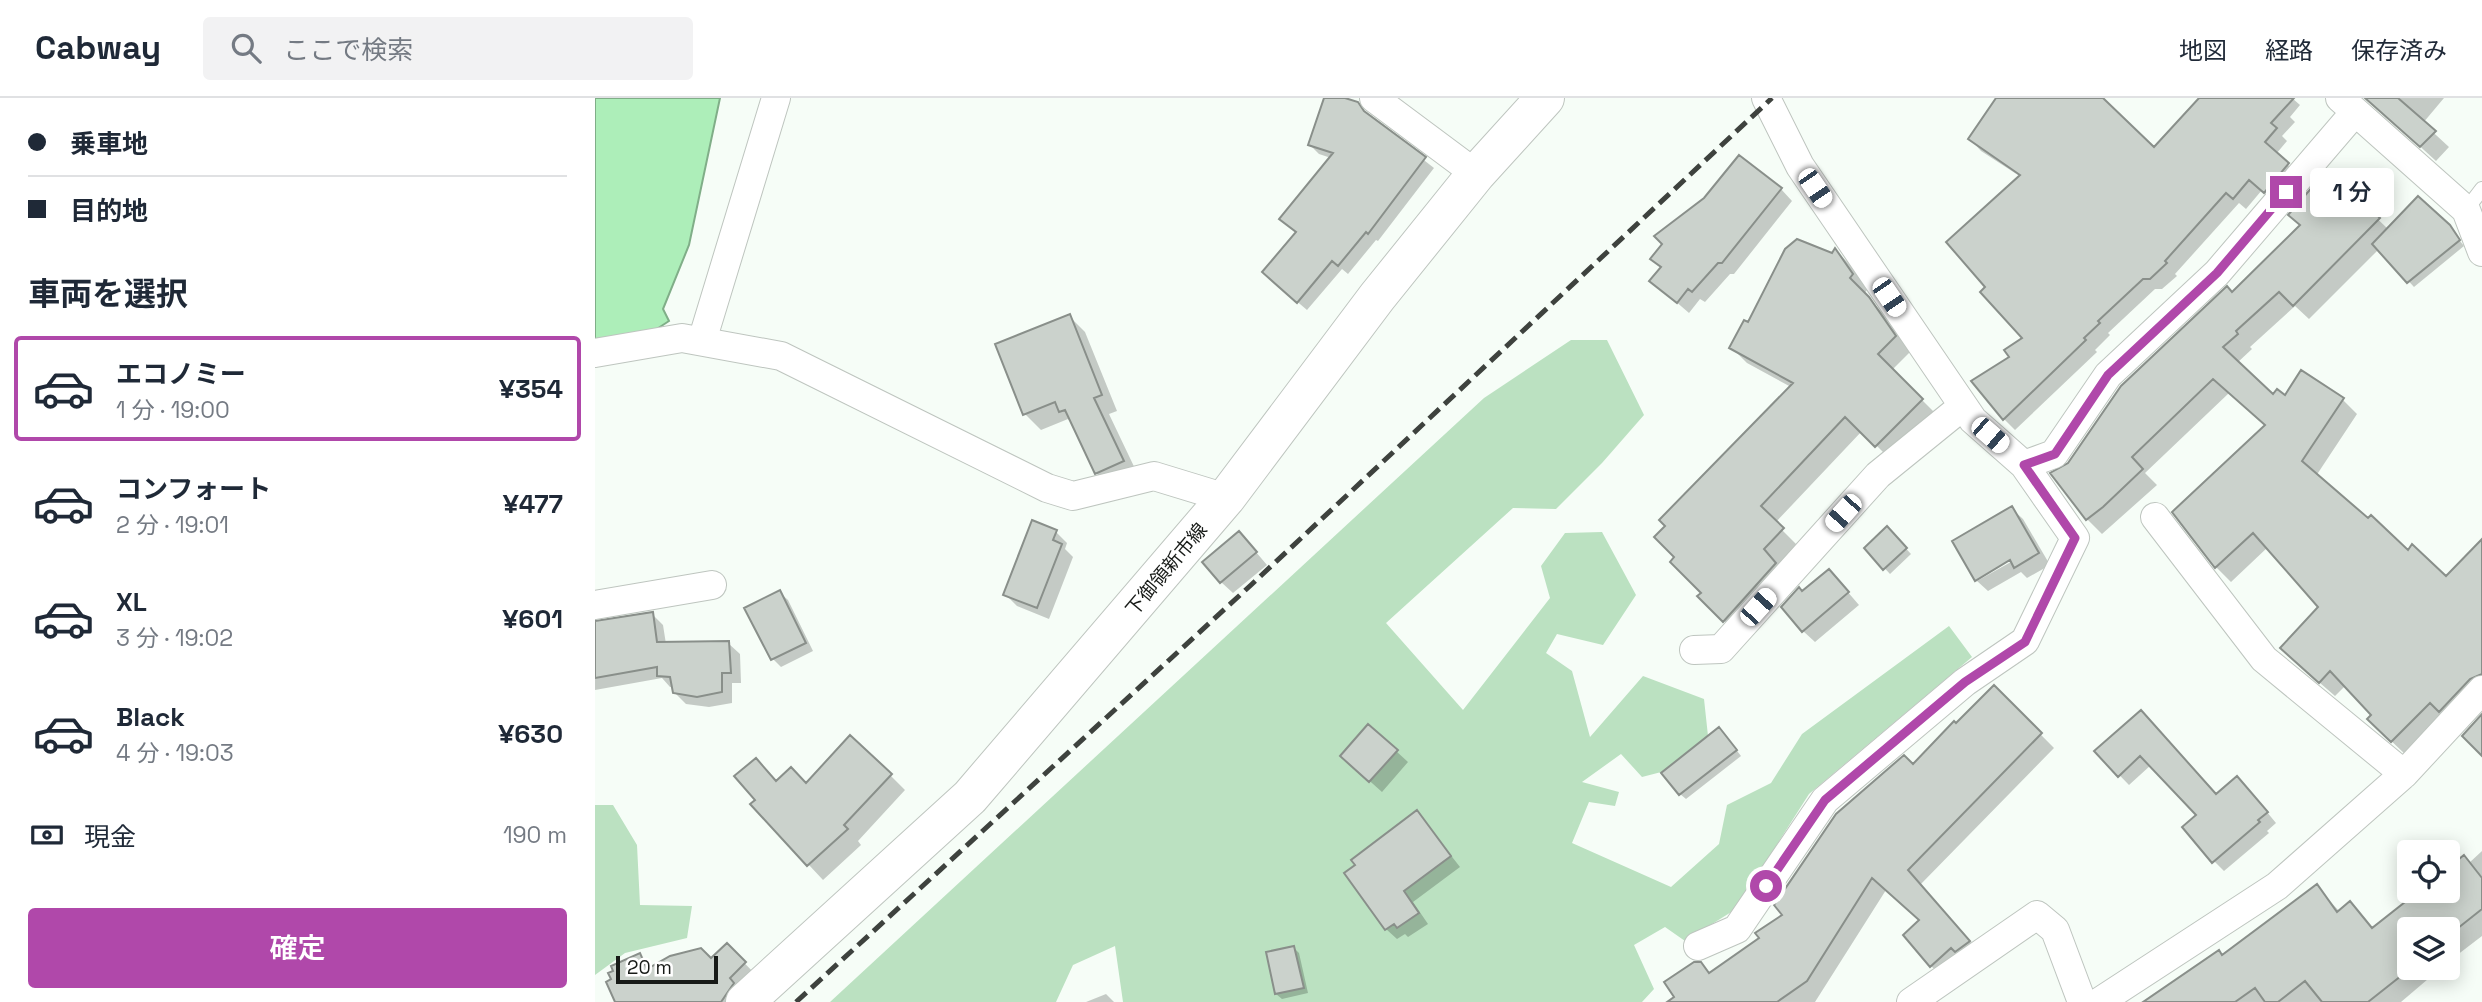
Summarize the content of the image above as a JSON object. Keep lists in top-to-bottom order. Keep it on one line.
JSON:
{"streets":{"main road":["下御領新市線"]},"scale_bar":"20 m","page":{"header":"Cabway","search":"ここで検索","nav":["地図","経路","保存済み"],"banner":["乗車地","目的地"],"bubble":"1 分","heading":"車両を選択","list":[{"name":"エコノミー","note":"1 分 · 19:00","value":"¥354"},{"name":"コンフォート","note":"2 分 · 19:01","value":"¥477"},{"name":"XL","note":"3 分 · 19:02","value":"¥601"},{"name":"Black","note":"4 分 · 19:03","value":"¥630"}],"pay":["現金","190 m"],"buttons":"確定","scale":"20 m"}}
